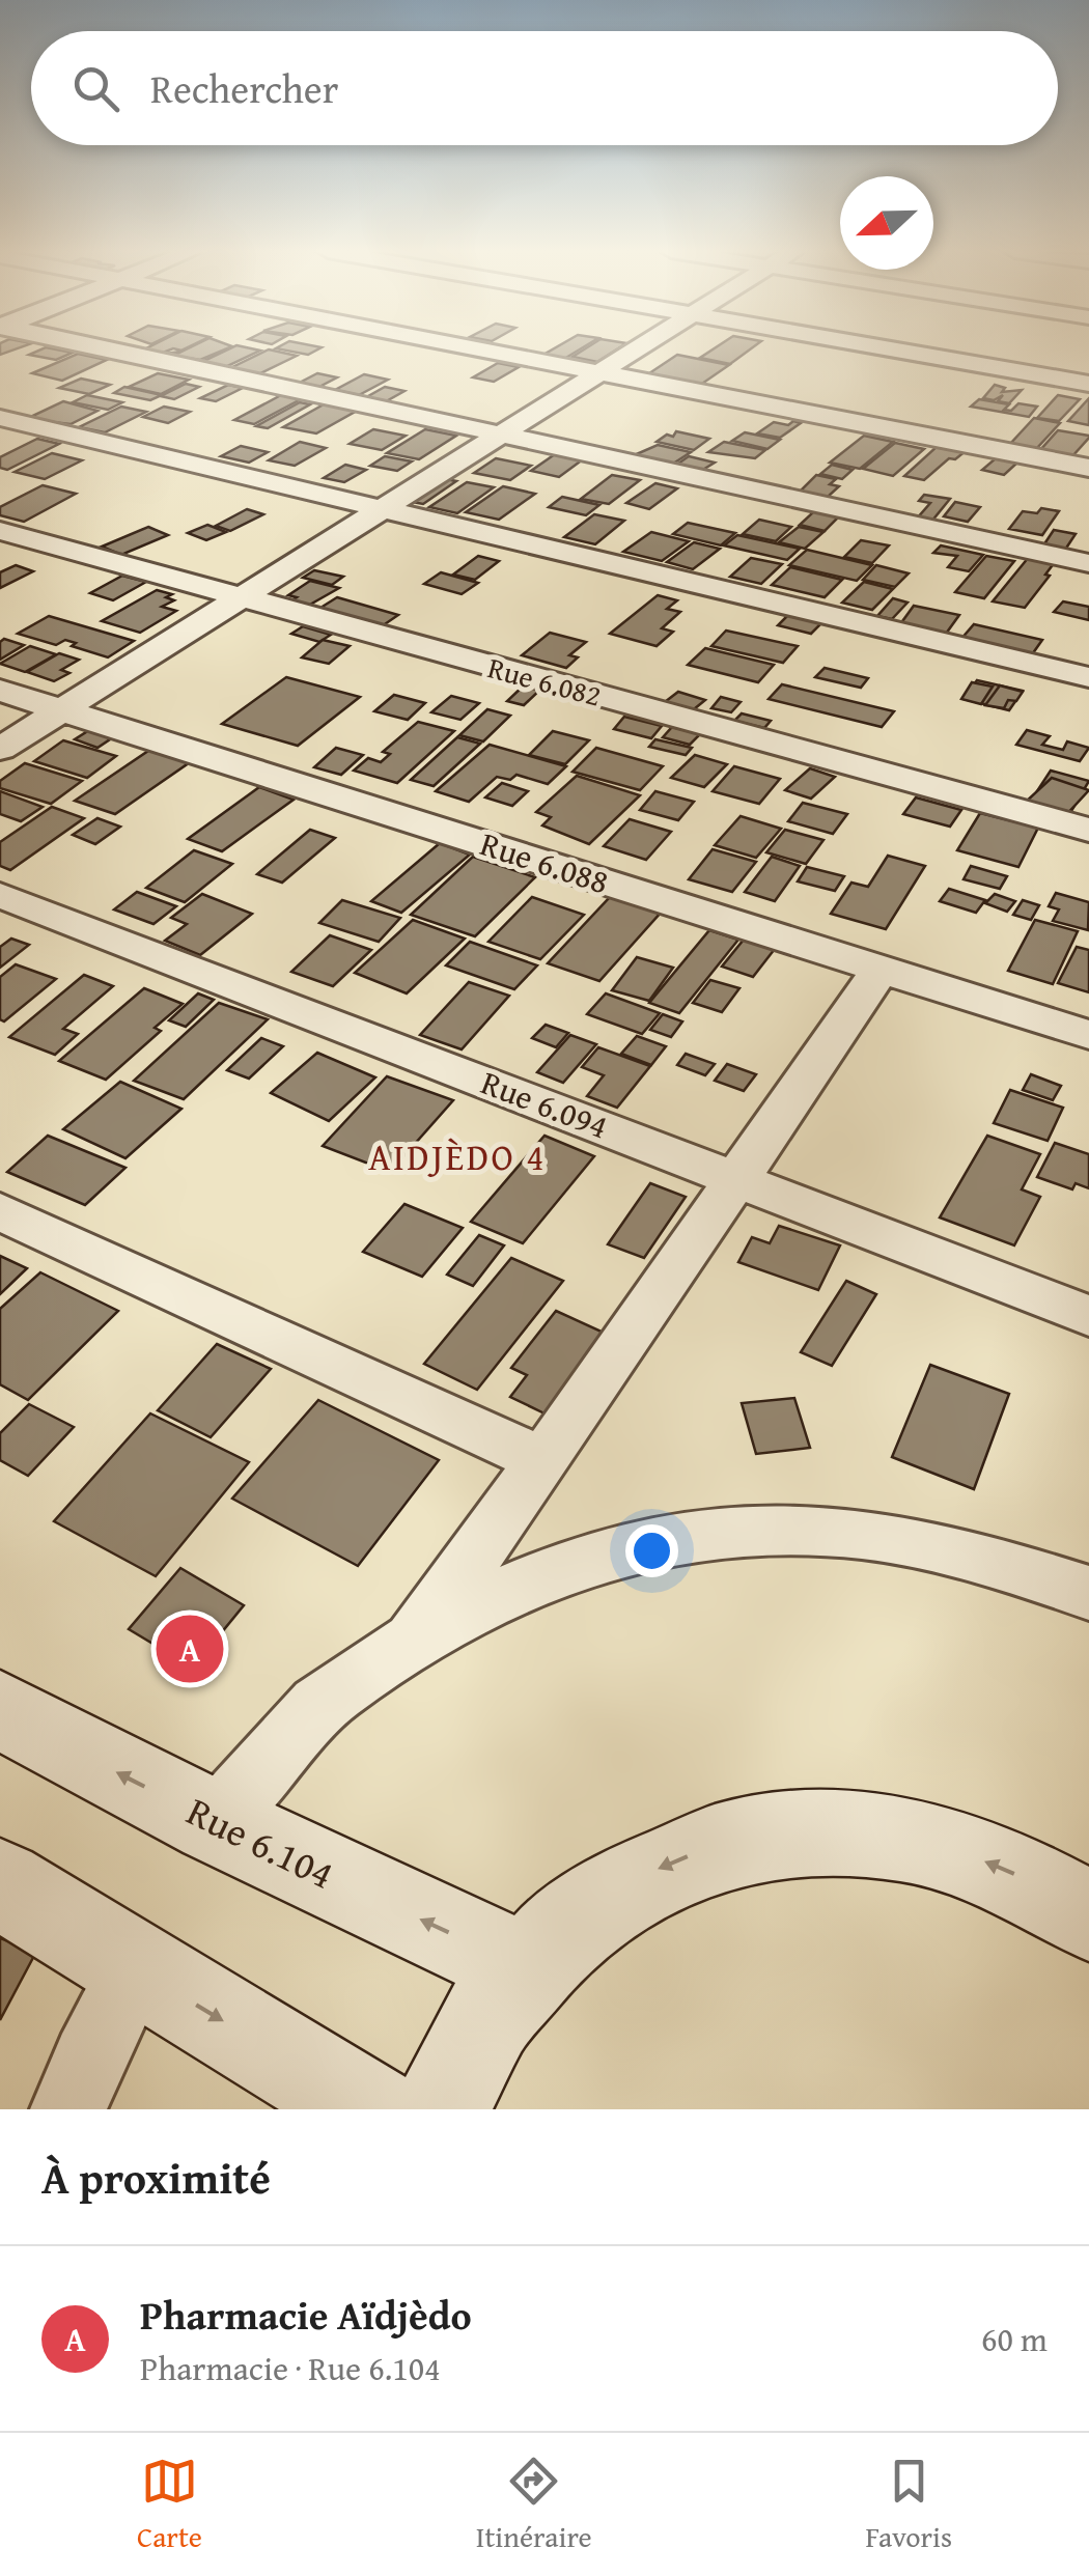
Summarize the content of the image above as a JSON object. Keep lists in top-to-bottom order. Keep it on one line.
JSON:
{"streets":{"street":["Rue 6.082","Rue 6.088","Rue 6.094","Rue 6.104"]},"districts":["AIDJÈDO 4"],"north":"left","page":{"search":"Rechercher","pins":"A","heading":"À proximité","list":[{"mark":"A","name":"Pharmacie Aïdjèdo","note":"Pharmacie · Rue 6.104","value":"60 m"}],"nav":["Carte","Itinéraire","Favoris"]}}
